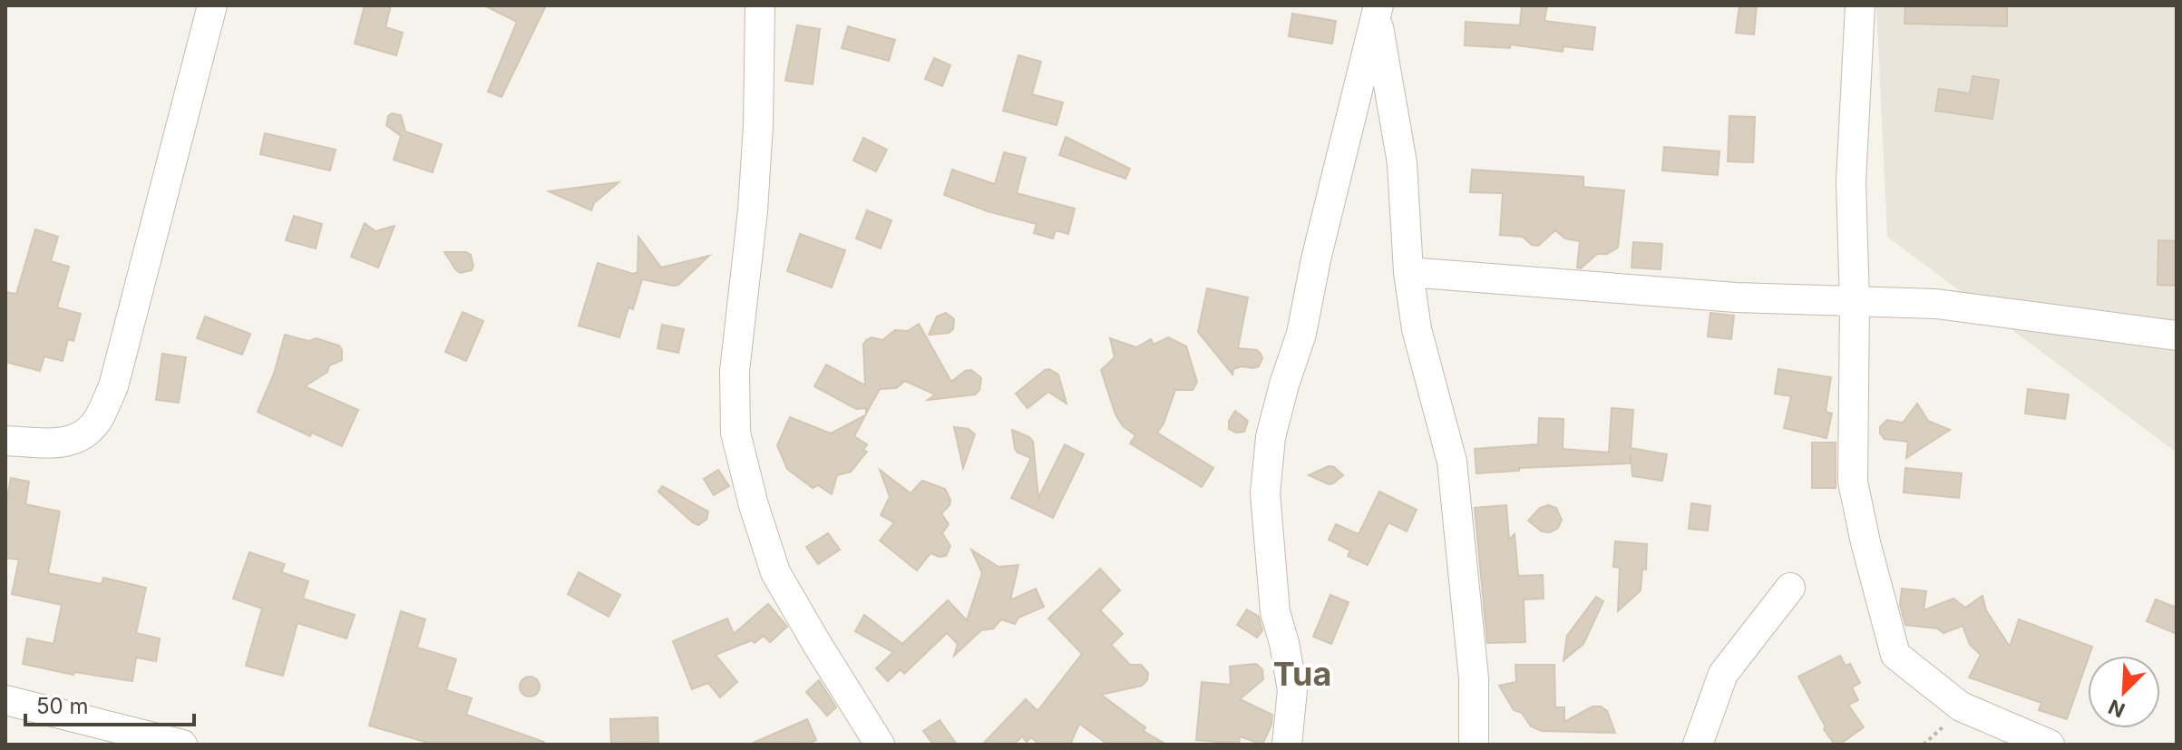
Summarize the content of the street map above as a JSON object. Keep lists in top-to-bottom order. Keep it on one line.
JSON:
{"districts":["Tua"],"scale_bar":"50 m","north":"bottom left"}
